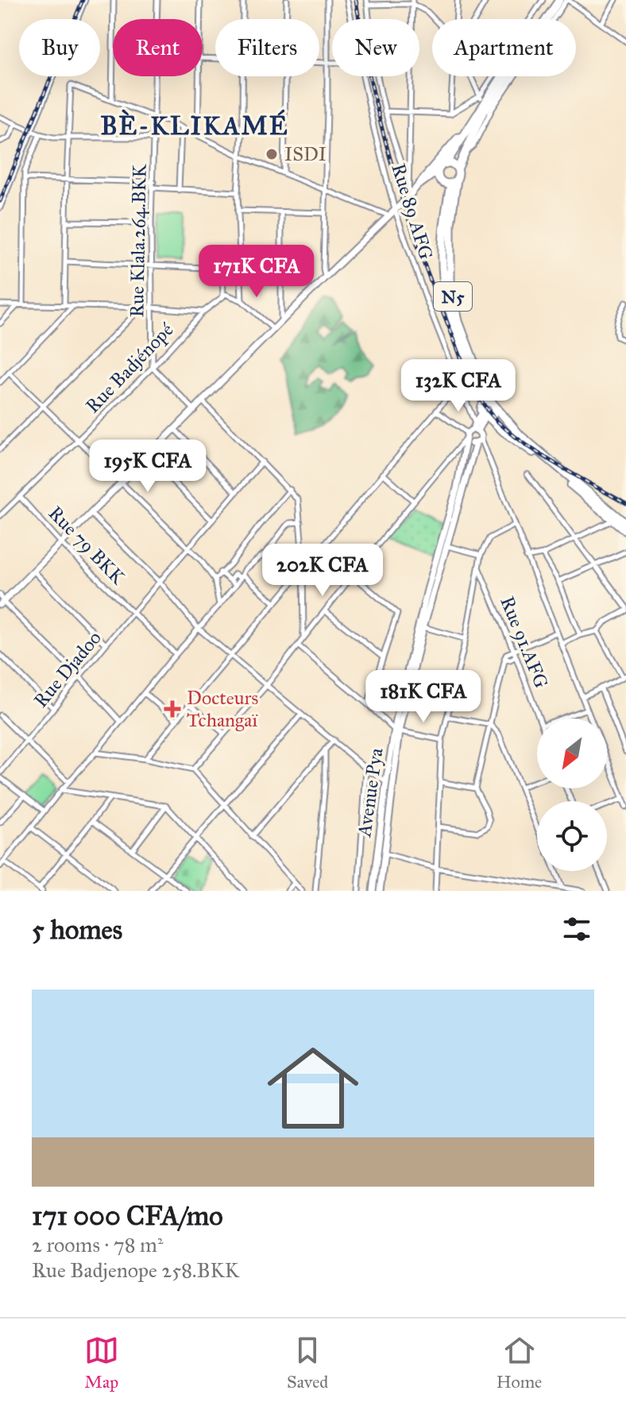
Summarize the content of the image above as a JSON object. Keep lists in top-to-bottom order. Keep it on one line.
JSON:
{"streets":{"highway":["N5"],"main road":["Avenue Pya"],"street":["Rue 89 AFG","Rue Klala.264.BKK","Rue Badjénopé","Rue 79 BKK","Rue 91.AFG","Rue Djadoo"]},"crossings":[["Rue 89 AFG","Avenue Pya"],["Rue Klala.264.BKK","Rue Badjénopé"],["N5","Avenue Pya"],["Rue Badjénopé","Rue 79 BKK"],["Rue 79 BKK","Rue Djadoo"]],"districts":["BÈ-KLIKAMÉ"],"places":{"other":["ISDI"],"health":["Docteurs Tchangaï"]},"north":"bottom left","page":{"chip":["Buy","Rent","Filters","New","Apartment"],"price":["171K CFA","132K CFA","195K CFA","202K CFA","181K CFA"],"heading":"5 homes","list":[{"name":"171 000 CFA/mo","note":"2 rooms · 78 m² · Rue Badjenope 258.BKK"}],"tabs":["Map","Saved","Home"]}}
